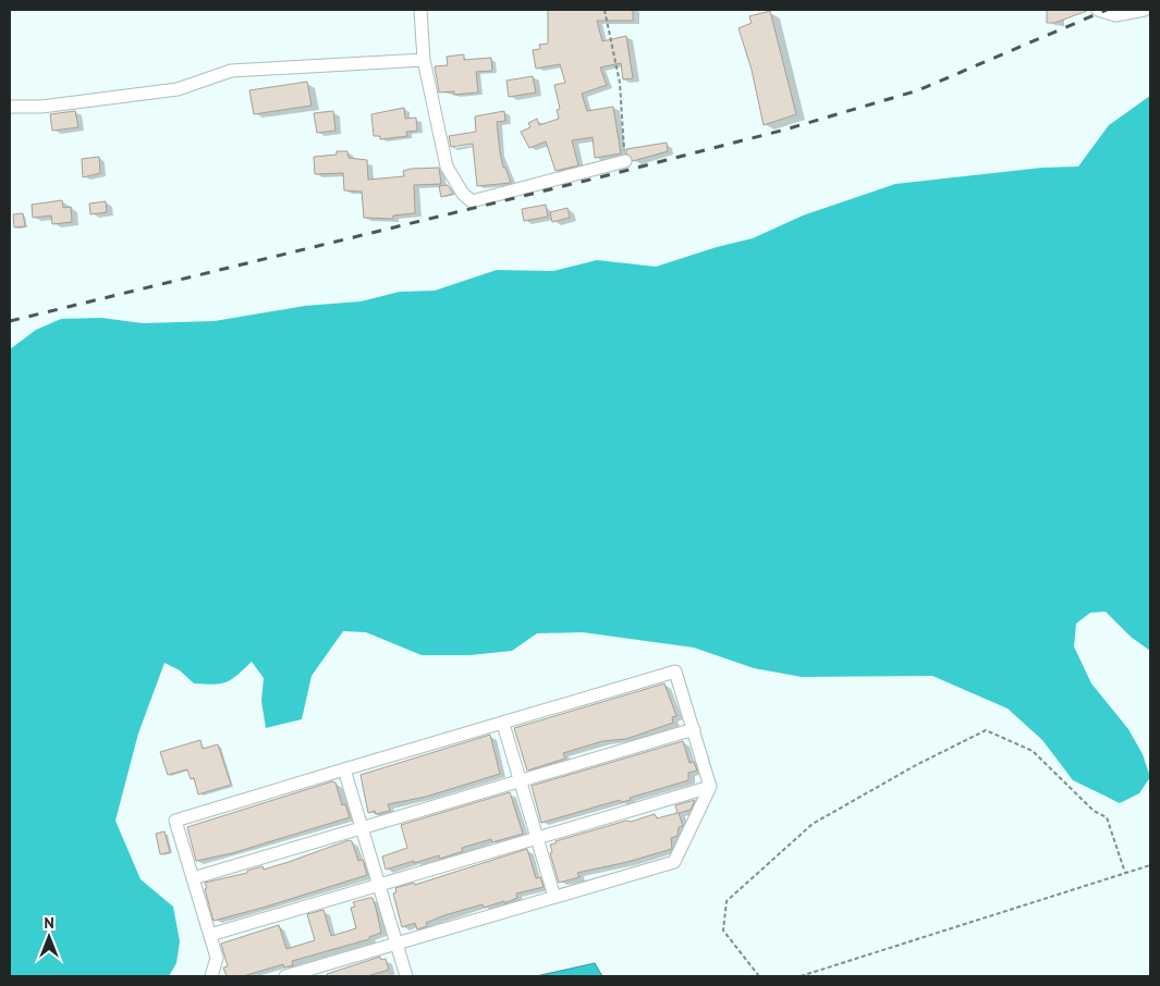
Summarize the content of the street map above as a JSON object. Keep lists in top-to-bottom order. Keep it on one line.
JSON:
{"north":"top"}
